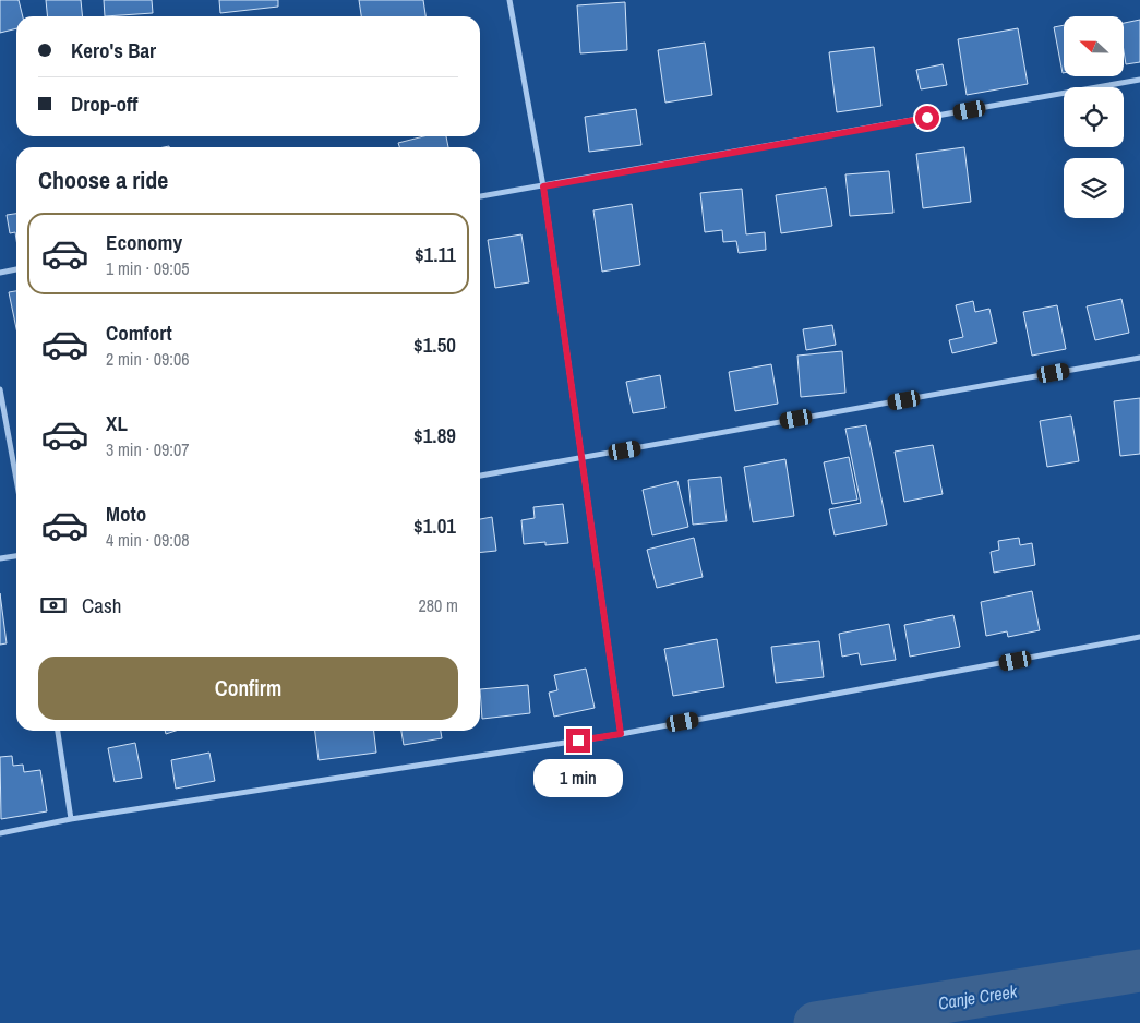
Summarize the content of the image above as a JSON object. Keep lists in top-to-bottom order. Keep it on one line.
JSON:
{"water":["Canje Creek"],"north":"left","page":{"banner":["Kero's Bar","Drop-off"],"heading":"Choose a ride","list":[{"name":"Economy","note":"1 min · 09:05","value":"$1.11"},{"name":"Comfort","note":"2 min · 09:06","value":"$1.50"},{"name":"XL","note":"3 min · 09:07","value":"$1.89"},{"name":"Moto","note":"4 min · 09:08","value":"$1.01"}],"pay":["Cash","280 m"],"buttons":"Confirm","bubble":"1 min"}}
